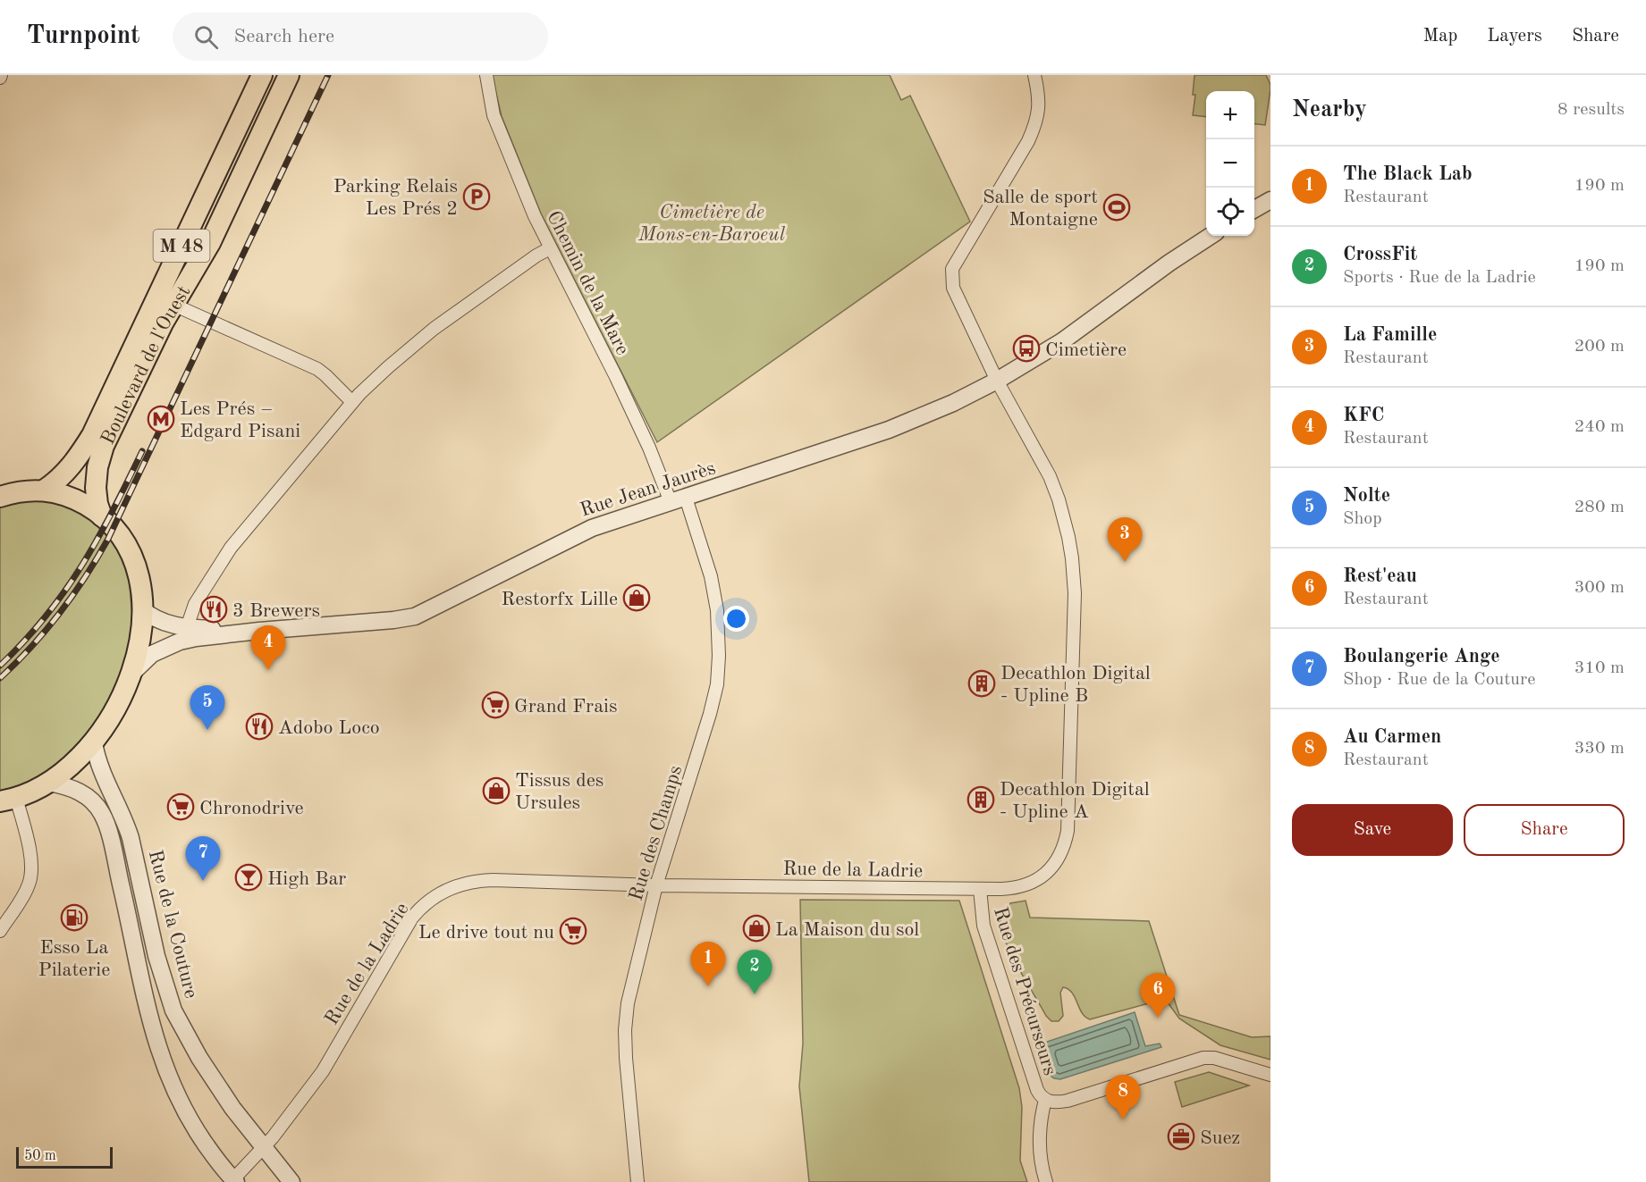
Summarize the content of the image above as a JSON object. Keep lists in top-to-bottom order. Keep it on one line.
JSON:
{"streets":{"main road":["M 48","Boulevard de l'Ouest"],"street":["Chemin de la Mare","Rue Jean Jaurès","Rue des Champs","Rue de la Ladrie","Rue de la Couture","Rue des Précurseurs"]},"crossings":[["Chemin de la Mare","Rue Jean Jaurès"],["Chemin de la Mare","Rue des Champs"],["Rue Jean Jaurès","Rue des Champs"],["Rue Jean Jaurès","Rue de la Ladrie"],["Rue des Champs","Rue de la Ladrie"],["Rue de la Ladrie","Rue de la Couture"],["Rue de la Ladrie","Rue des Précurseurs"]],"parks":["Cimetière de Mons-en-Baroeul"],"places":{"parking":["Parking Relais Les Prés 2"],"sports":["Salle de sport Montaigne"],"bus stop":["Cimetière"],"metro station":["Les Prés – Edgard Pisani"],"shop":["Restorfx Lille","Tissus des Ursules","La Maison du sol"],"restaurant":["3 Brewers","Adobo Loco"],"building":["Decathlon Digital - Upline B","Decathlon Digital - Upline A"],"supermarket":["Grand Frais","Chronodrive","Le drive tout nu"],"bar":["High Bar"],"fuel station":["Esso La Pilaterie"],"office":["Suez"]},"scale_bar":"50 m","page":{"header":"Turnpoint","search":"Search here","nav":["Map","Layers","Share"],"heading":["Nearby","8 results"],"map_buttons":["+","−"],"list":[{"mark":"1","name":"The Black Lab","note":"Restaurant","value":"190 m"},{"mark":"2","name":"CrossFit","note":"Sports · Rue de la Ladrie","value":"190 m"},{"mark":"3","name":"La Famille","note":"Restaurant","value":"200 m"},{"mark":"4","name":"KFC","note":"Restaurant","value":"240 m"},{"mark":"5","name":"Nolte","note":"Shop","value":"280 m"},{"mark":"6","name":"Rest'eau","note":"Restaurant","value":"300 m"},{"mark":"7","name":"Boulangerie Ange","note":"Shop · Rue de la Couture","value":"310 m"},{"mark":"8","name":"Au Carmen","note":"Restaurant","value":"330 m"}],"pins":["3","4","5","7","1","2","6","8"],"buttons":["Save","Share"],"scale":"50 m"}}
